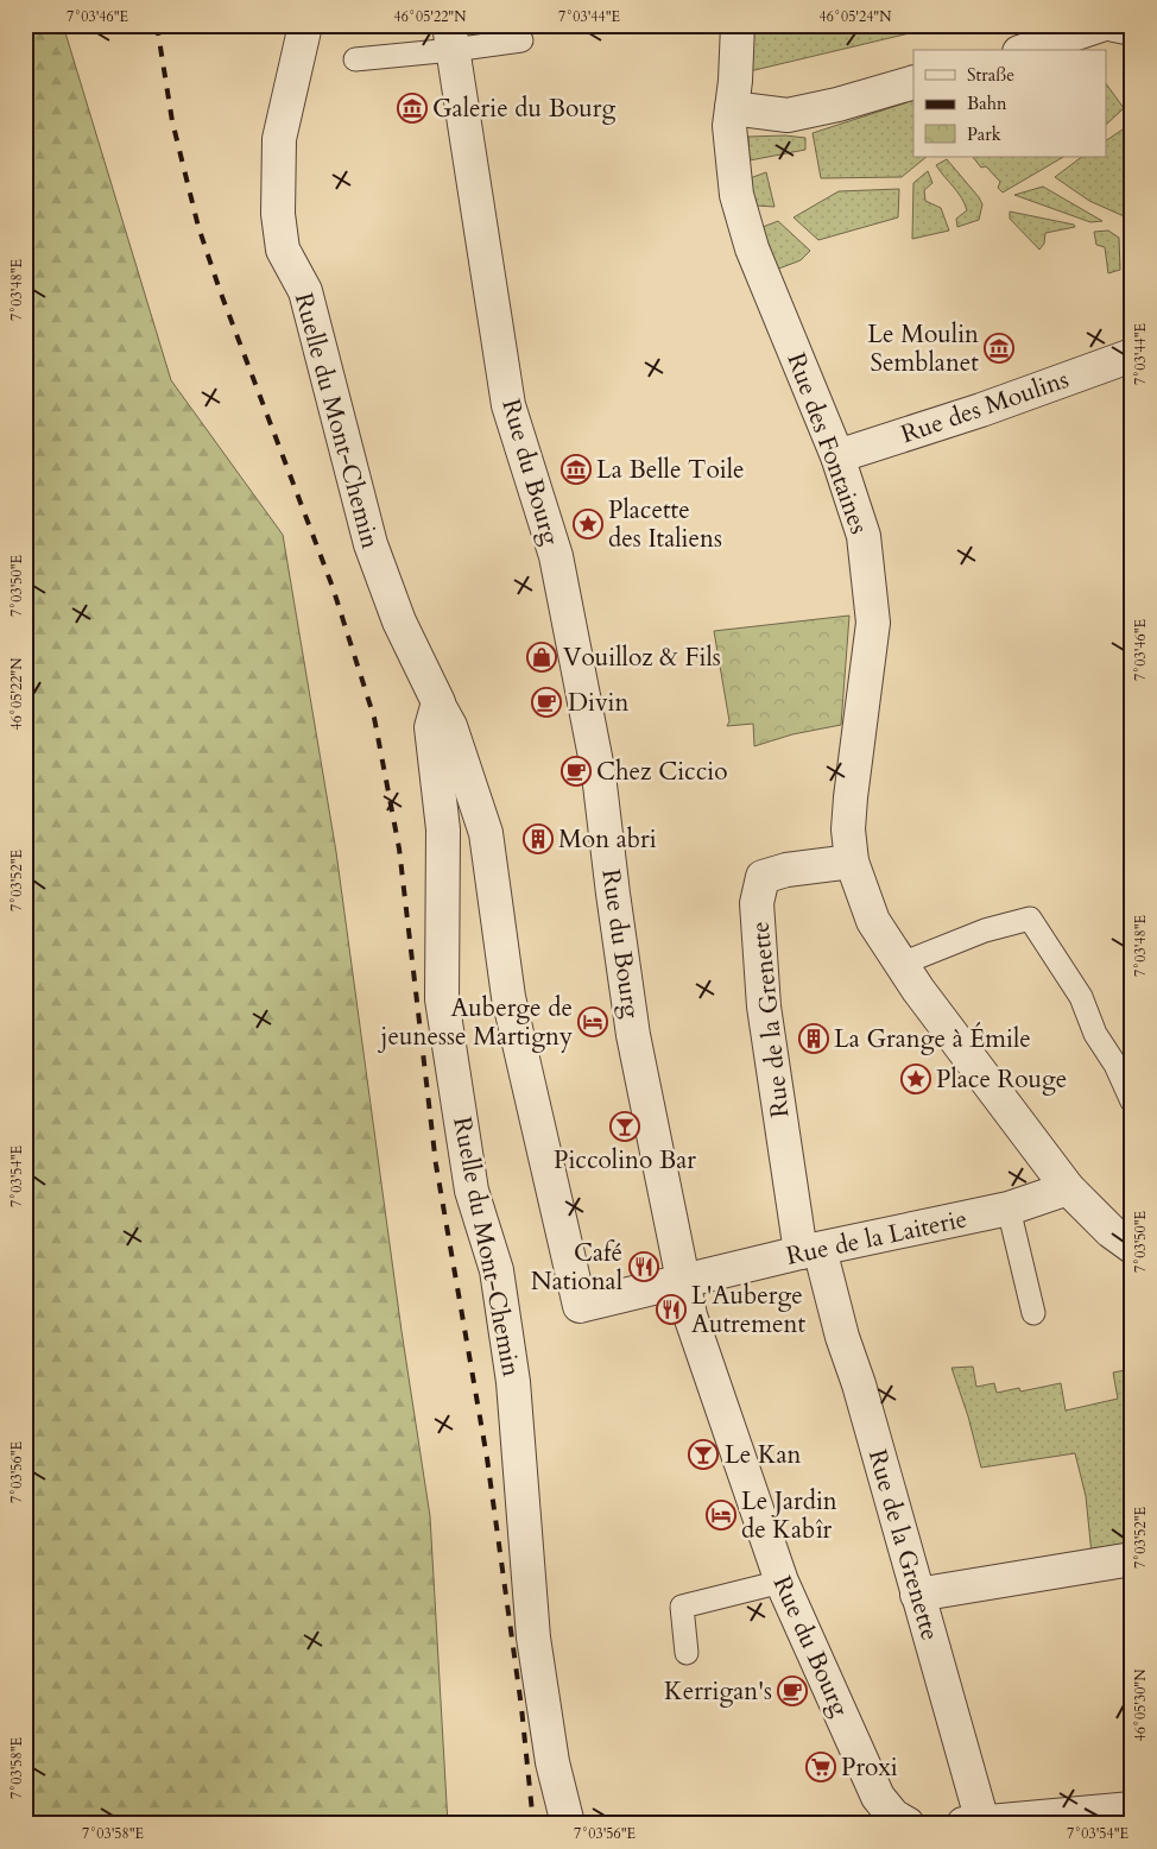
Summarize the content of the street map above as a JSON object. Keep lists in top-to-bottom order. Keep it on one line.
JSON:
{"streets":{"street":["Rue des Moulins","Ruelle du Mont-Chemin","Rue des Fontaines","Rue du Bourg","Rue de la Grenette","Rue de la Laiterie"]},"crossings":[["Rue des Moulins","Rue des Fontaines"],["Ruelle du Mont-Chemin","Rue du Bourg"],["Ruelle du Mont-Chemin","Rue de la Laiterie"],["Rue des Fontaines","Rue de la Grenette"],["Rue des Fontaines","Rue de la Laiterie"],["Rue du Bourg","Rue de la Laiterie"],["Rue de la Grenette","Rue de la Laiterie"]],"places":{"museum":["Galerie du Bourg","Le Moulin Semblanet","La Belle Toile"],"place":["Placette des Italiens","Place Rouge"],"shop":["Vouilloz & Fils"],"cafe":["Divin","Chez Ciccio","Kerrigan's"],"building":["Mon abri","La Grange à Émile"],"hotel":["Auberge de jeunesse Martigny","Le Jardin de Kabîr"],"bar":["Piccolino Bar","Le Kan"],"restaurant":["Café National","L'Auberge Autrement"],"supermarket":["Proxi"]},"legend":["Straße","Bahn","Park"],"coordinates":["7°03'46\"E","46°05'22\"N","7°03'44\"E","46°05'24\"N","7°03'48\"E","7°03'50\"E","7°03'52\"E","7°03'54\"E","7°03'56\"E","46°05'30\"N","7°03'58\"E"]}
